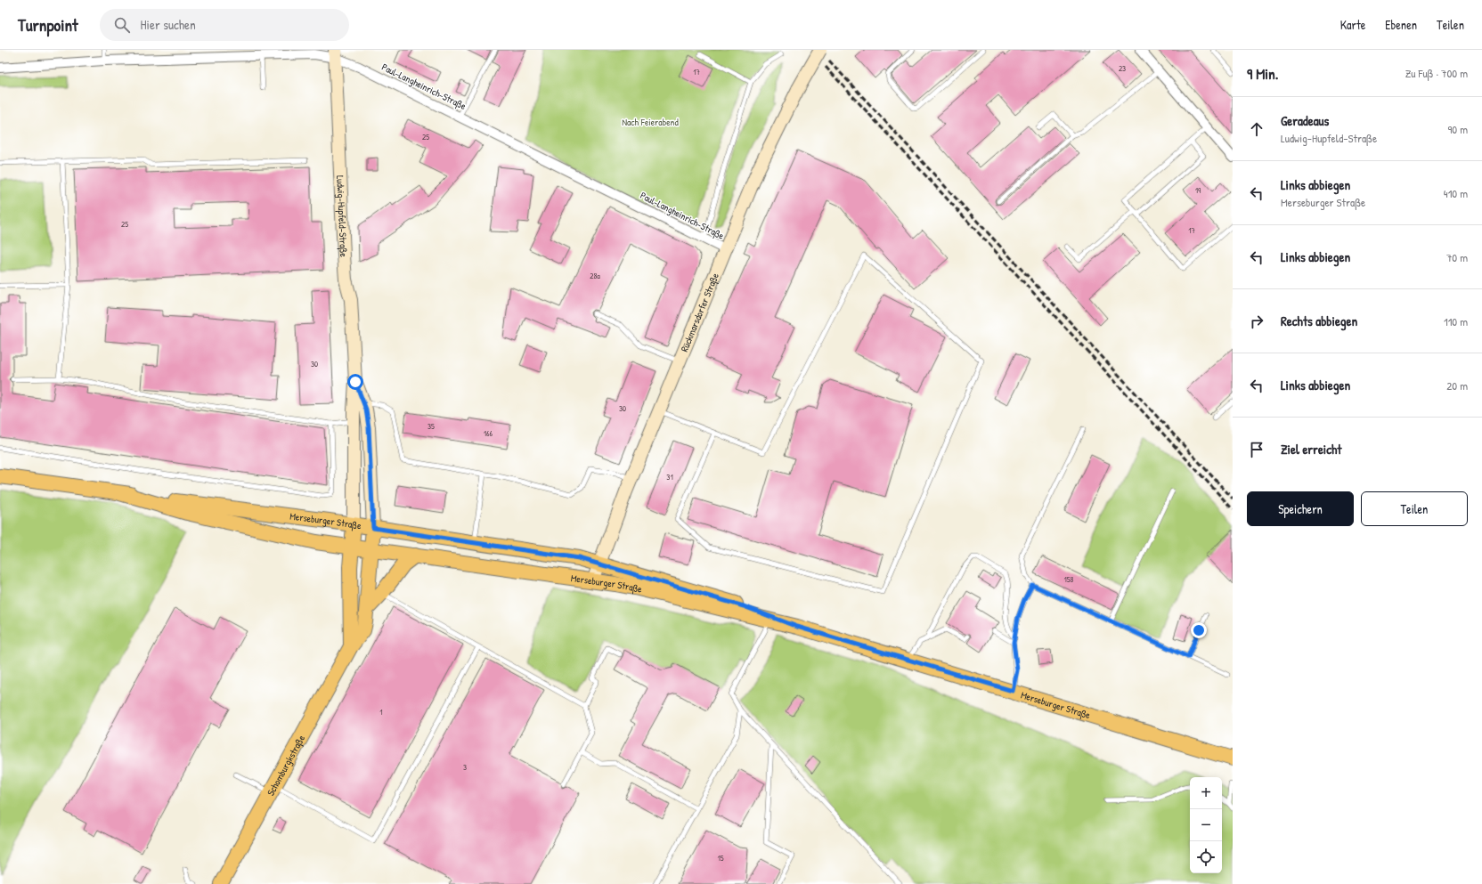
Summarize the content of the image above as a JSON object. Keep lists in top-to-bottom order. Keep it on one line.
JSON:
{"streets":{"main road":["Ludwig-Hupfeld-Straße","Rückmarsdorfer Straße","Merseburger Straße","Schomburgkstraße"],"street":["Paul-Langheinrich-Straße"]},"crossings":[["Paul-Langheinrich-Straße","Ludwig-Hupfeld-Straße"],["Paul-Langheinrich-Straße","Rückmarsdorfer Straße"],["Ludwig-Hupfeld-Straße","Merseburger Straße"],["Ludwig-Hupfeld-Straße","Schomburgkstraße"],["Rückmarsdorfer Straße","Merseburger Straße"],["Merseburger Straße","Schomburgkstraße"]],"parks":["Nach Feierabend"],"house_numbers":["23","17","25","19","25","17","28a","30","30","35","166","31","158","1","3","15"],"page":{"header":"Turnpoint","search":"Hier suchen","nav":["Karte","Ebenen","Teilen"],"heading":["9 Min.","Zu Fuß · 700 m"],"list":[["Geradeaus","Ludwig-Hupfeld-Straße","90 m"],["Links abbiegen","Merseburger Straße","410 m"],["Links abbiegen","70 m"],["Rechts abbiegen","110 m"],["Links abbiegen","20 m"],"Ziel erreicht"],"buttons":["Speichern","Teilen"],"map_buttons":["+","−"]}}
